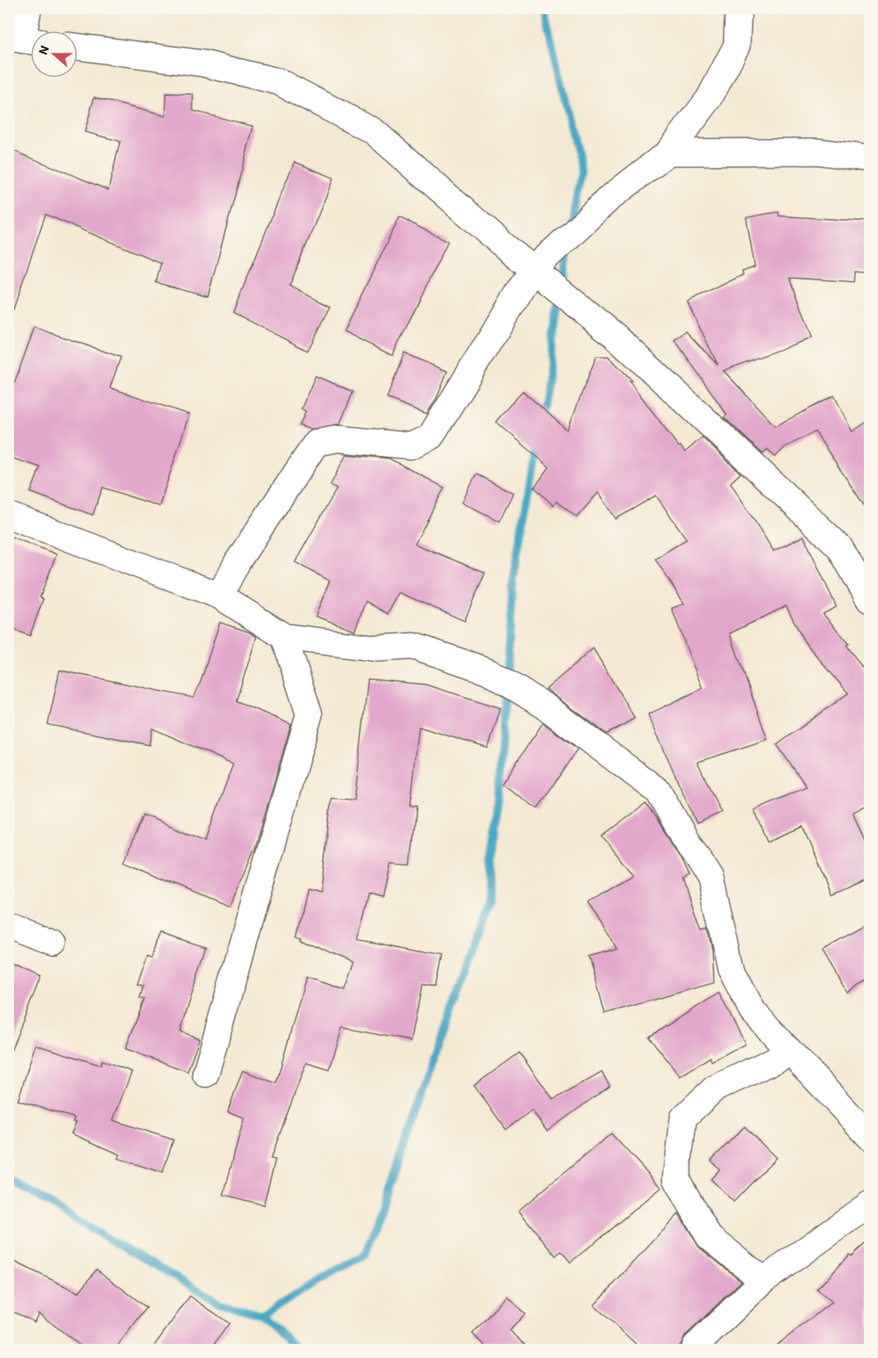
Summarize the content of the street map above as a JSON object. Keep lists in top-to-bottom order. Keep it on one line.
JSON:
{"north":"left"}
